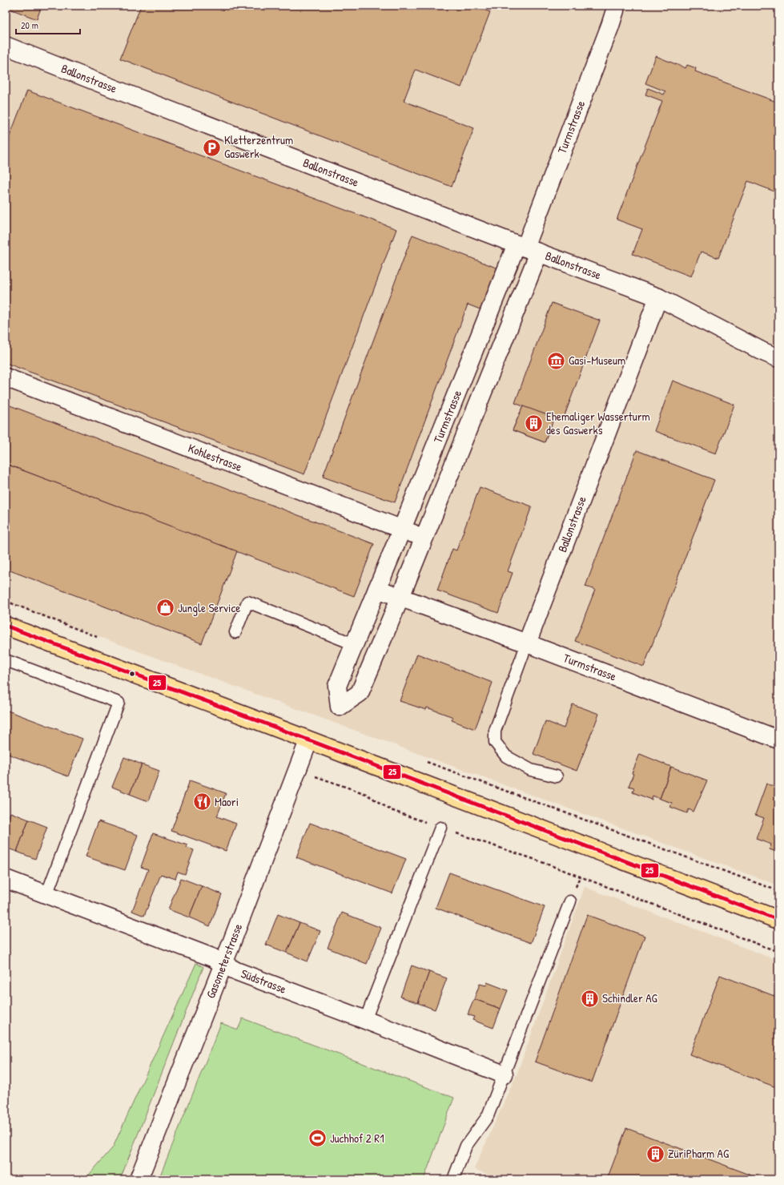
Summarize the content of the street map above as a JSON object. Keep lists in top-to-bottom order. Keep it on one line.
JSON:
{"streets":{"street":["Ballonstrasse","Turmstrasse","Kohlestrasse","Gasometerstrasse","Südstrasse"]},"crossings":[["Ballonstrasse","Turmstrasse"],["Turmstrasse","Kohlestrasse"],["Gasometerstrasse","Südstrasse"]],"places":{"parking":["Kletterzentrum Gaswerk"],"museum":["Gasi-Museum"],"building":["Ehemaliger Wasserturm des Gaswerks","Schindler AG","ZüriPharm AG"],"shop":["Jungle Service"],"restaurant":["Maori"],"sports":["Juchhof 2 R1"]},"lines":["transit line 25"],"scale_bar":"20 m"}
